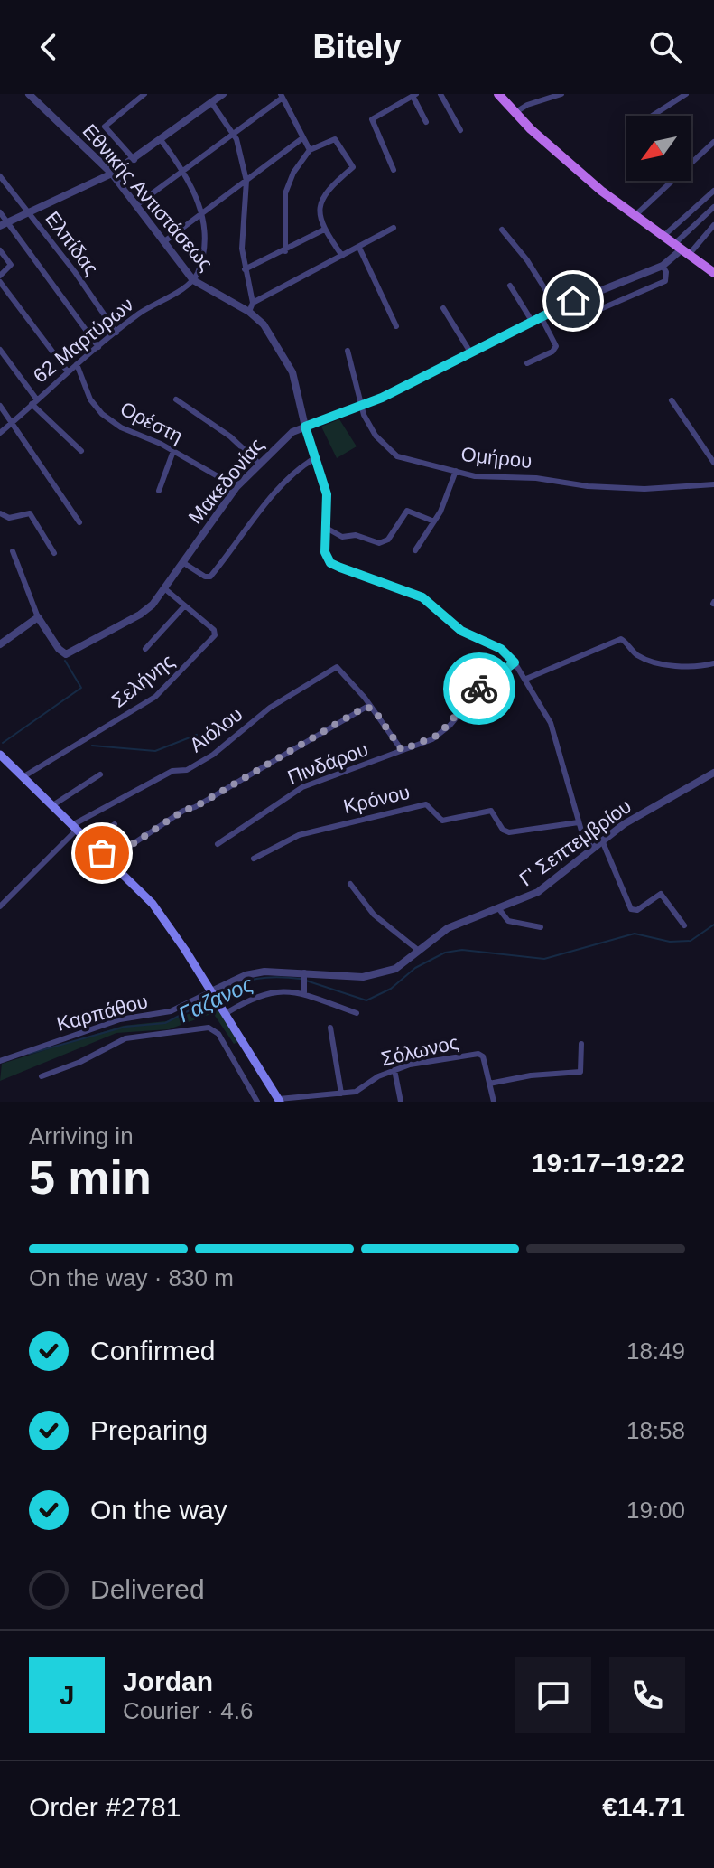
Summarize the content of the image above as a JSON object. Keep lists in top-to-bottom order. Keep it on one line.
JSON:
{"streets":{"street":["Εθνικής Αντιστάσεως","Ελπίδας","62 Μαρτύρων","Ορέστη","Ομήρου","Μακεδονίας","Σελήνης","Αιόλου","Πινδάρου","Κρόνου","Γ' Σεπτεμβρίου","Καρπάθου","Σόλωνος"]},"crossings":[["Εθνικής Αντιστάσεως","62 Μαρτύρων"],["Εθνικής Αντιστάσεως","Μακεδονίας"],["Ελπίδας","62 Μαρτύρων"],["62 Μαρτύρων","Ορέστη"],["Ορέστη","Μακεδονίας"],["Ομήρου","Μακεδονίας"],["Μακεδονίας","Σελήνης"],["Γ' Σεπτεμβρίου","Καρπάθου"]],"water":["Γαζανος"],"north":"bottom left","page":{"header":"Bitely","heading":["5 min","Arriving in","19:17–19:22"],"panel":["Jordan","Courier · 4.6","Order #2781","€14.71"],"bar":"On the way · 830 m","list":[["Confirmed","18:49"],["Preparing","18:58"],["On the way","19:00"],"Delivered"],"round":"J"}}
